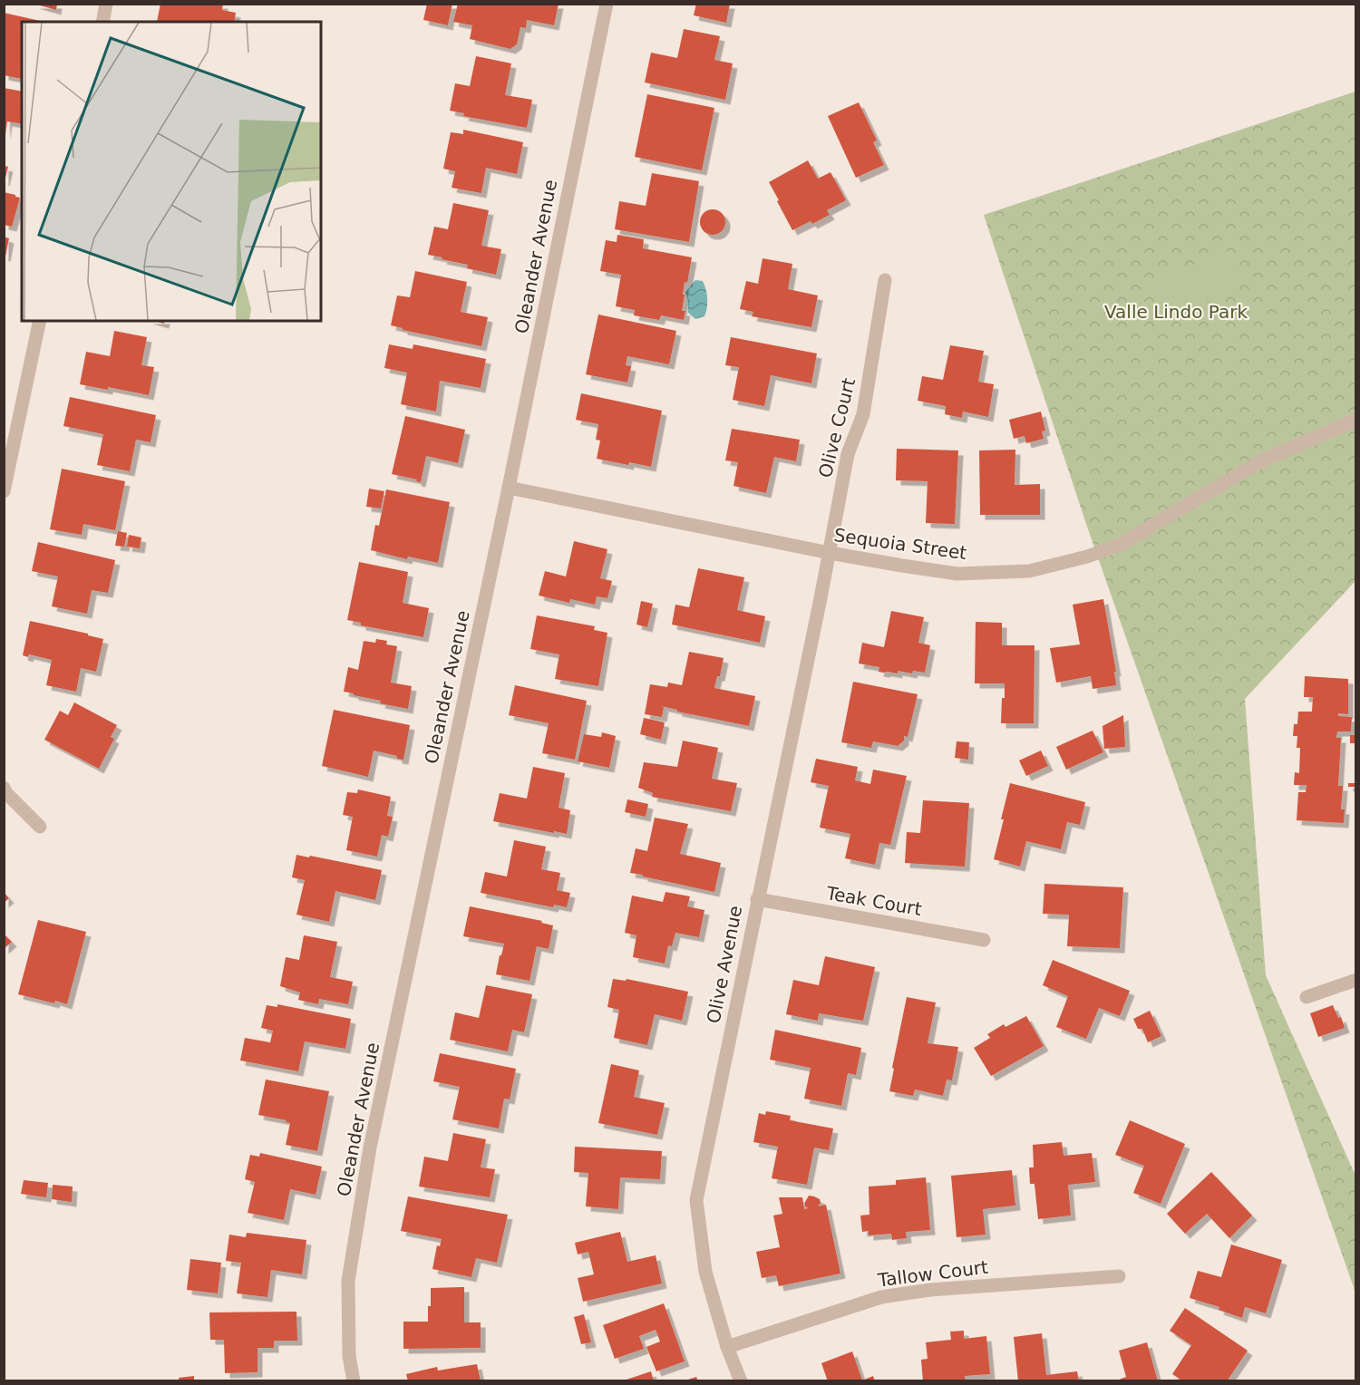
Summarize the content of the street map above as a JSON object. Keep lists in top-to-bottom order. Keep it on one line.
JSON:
{"streets":{"street":["Oleander Avenue","Olive Court","Sequoia Street","Teak Court","Olive Avenue","Tallow Court"]},"crossings":[["Oleander Avenue","Sequoia Street"],["Olive Court","Sequoia Street"],["Olive Court","Olive Avenue"],["Sequoia Street","Olive Avenue"],["Teak Court","Olive Avenue"],["Olive Avenue","Tallow Court"]],"parks":["Valle Lindo Park"]}
